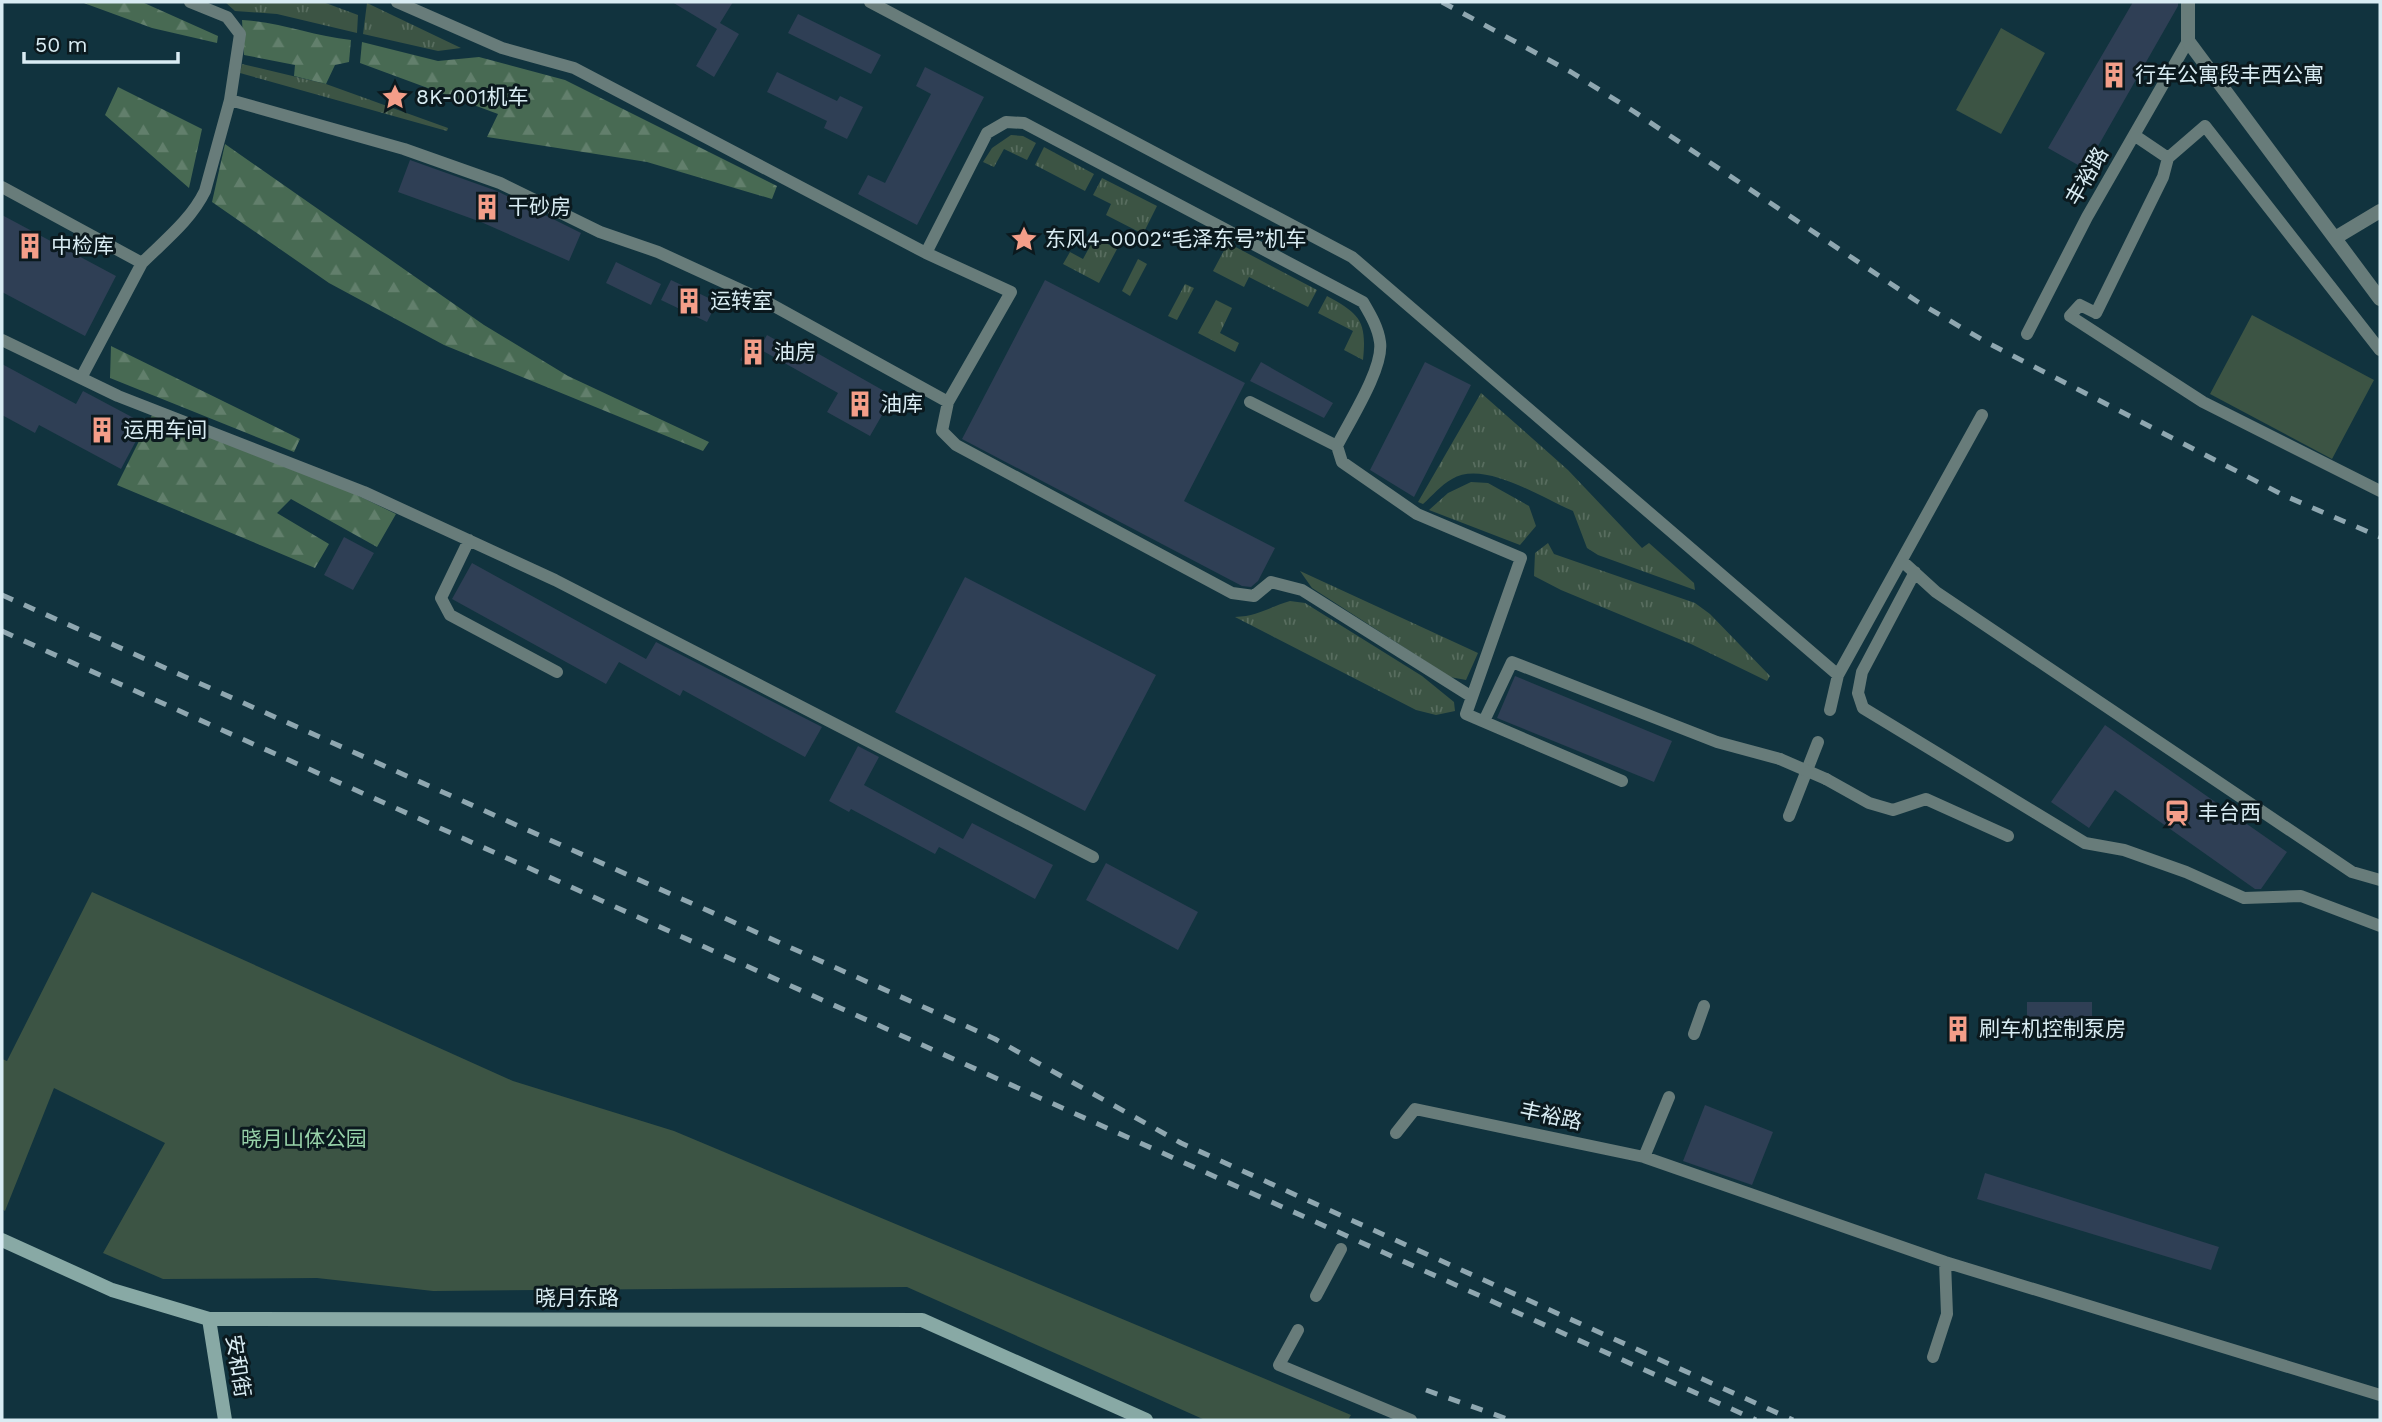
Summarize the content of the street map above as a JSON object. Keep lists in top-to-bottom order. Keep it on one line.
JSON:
{"streets":{"street":["丰裕路","晓月东路","安和街"]},"crossings":[["晓月东路","安和街"]],"parks":["晓月山体公园"],"places":{"building":["行车公寓段丰西公寓","干砂房","中检库","运转室","油房","油库","运用车间","刷车机控制泵房"],"place":["8K-001机车","东风4-0002“毛泽东号”机车"],"station":["丰台西"]},"scale_bar":"50 m"}
